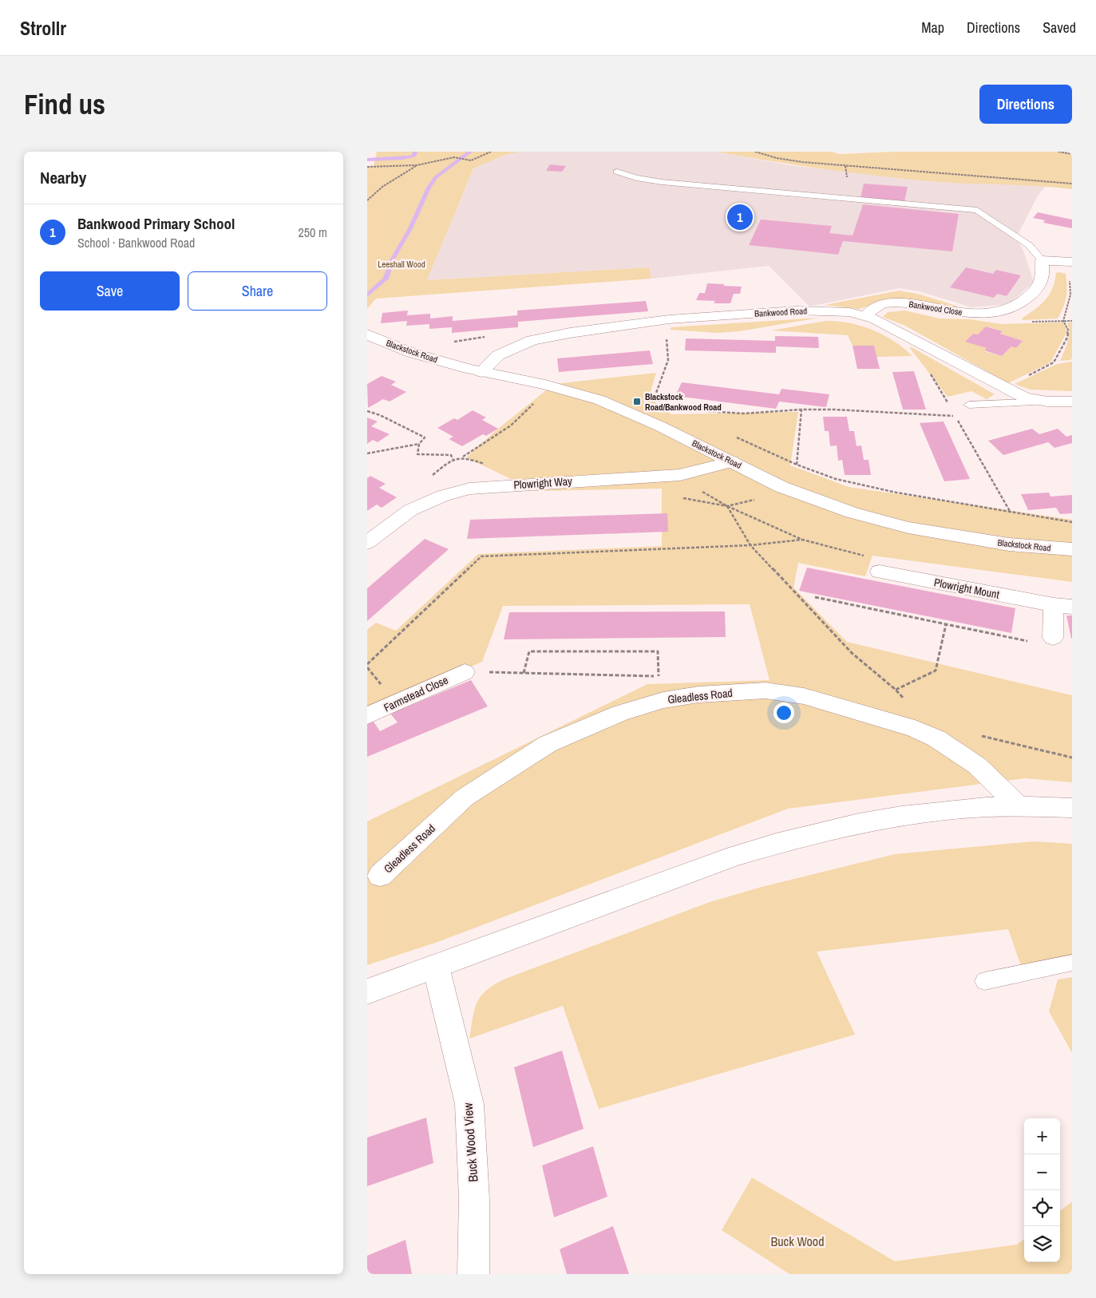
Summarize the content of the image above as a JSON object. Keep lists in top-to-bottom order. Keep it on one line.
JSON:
{"streets":{"street":["Bankwood Close","Bankwood Road","Blackstock Road","Plowright Way","Plowright Mount","Farmstead Close","Gleadless Road","Buck Wood View"]},"crossings":[["Bankwood Close","Bankwood Road"],["Bankwood Road","Blackstock Road"],["Blackstock Road","Plowright Way"]],"parks":["Leeshall Wood","Buck Wood"],"places":{"transit":["Blackstock Road/Bankwood Road"]},"page":{"header":"Strollr","nav":["Map","Directions","Saved"],"buttons":["Directions",["Save","Share"]],"title":"Find us","heading":"Nearby","pins":"1","list":[{"mark":"1","name":"Bankwood Primary School","note":"School · Bankwood Road","value":"250 m"}],"map_buttons":["+","−"]}}
